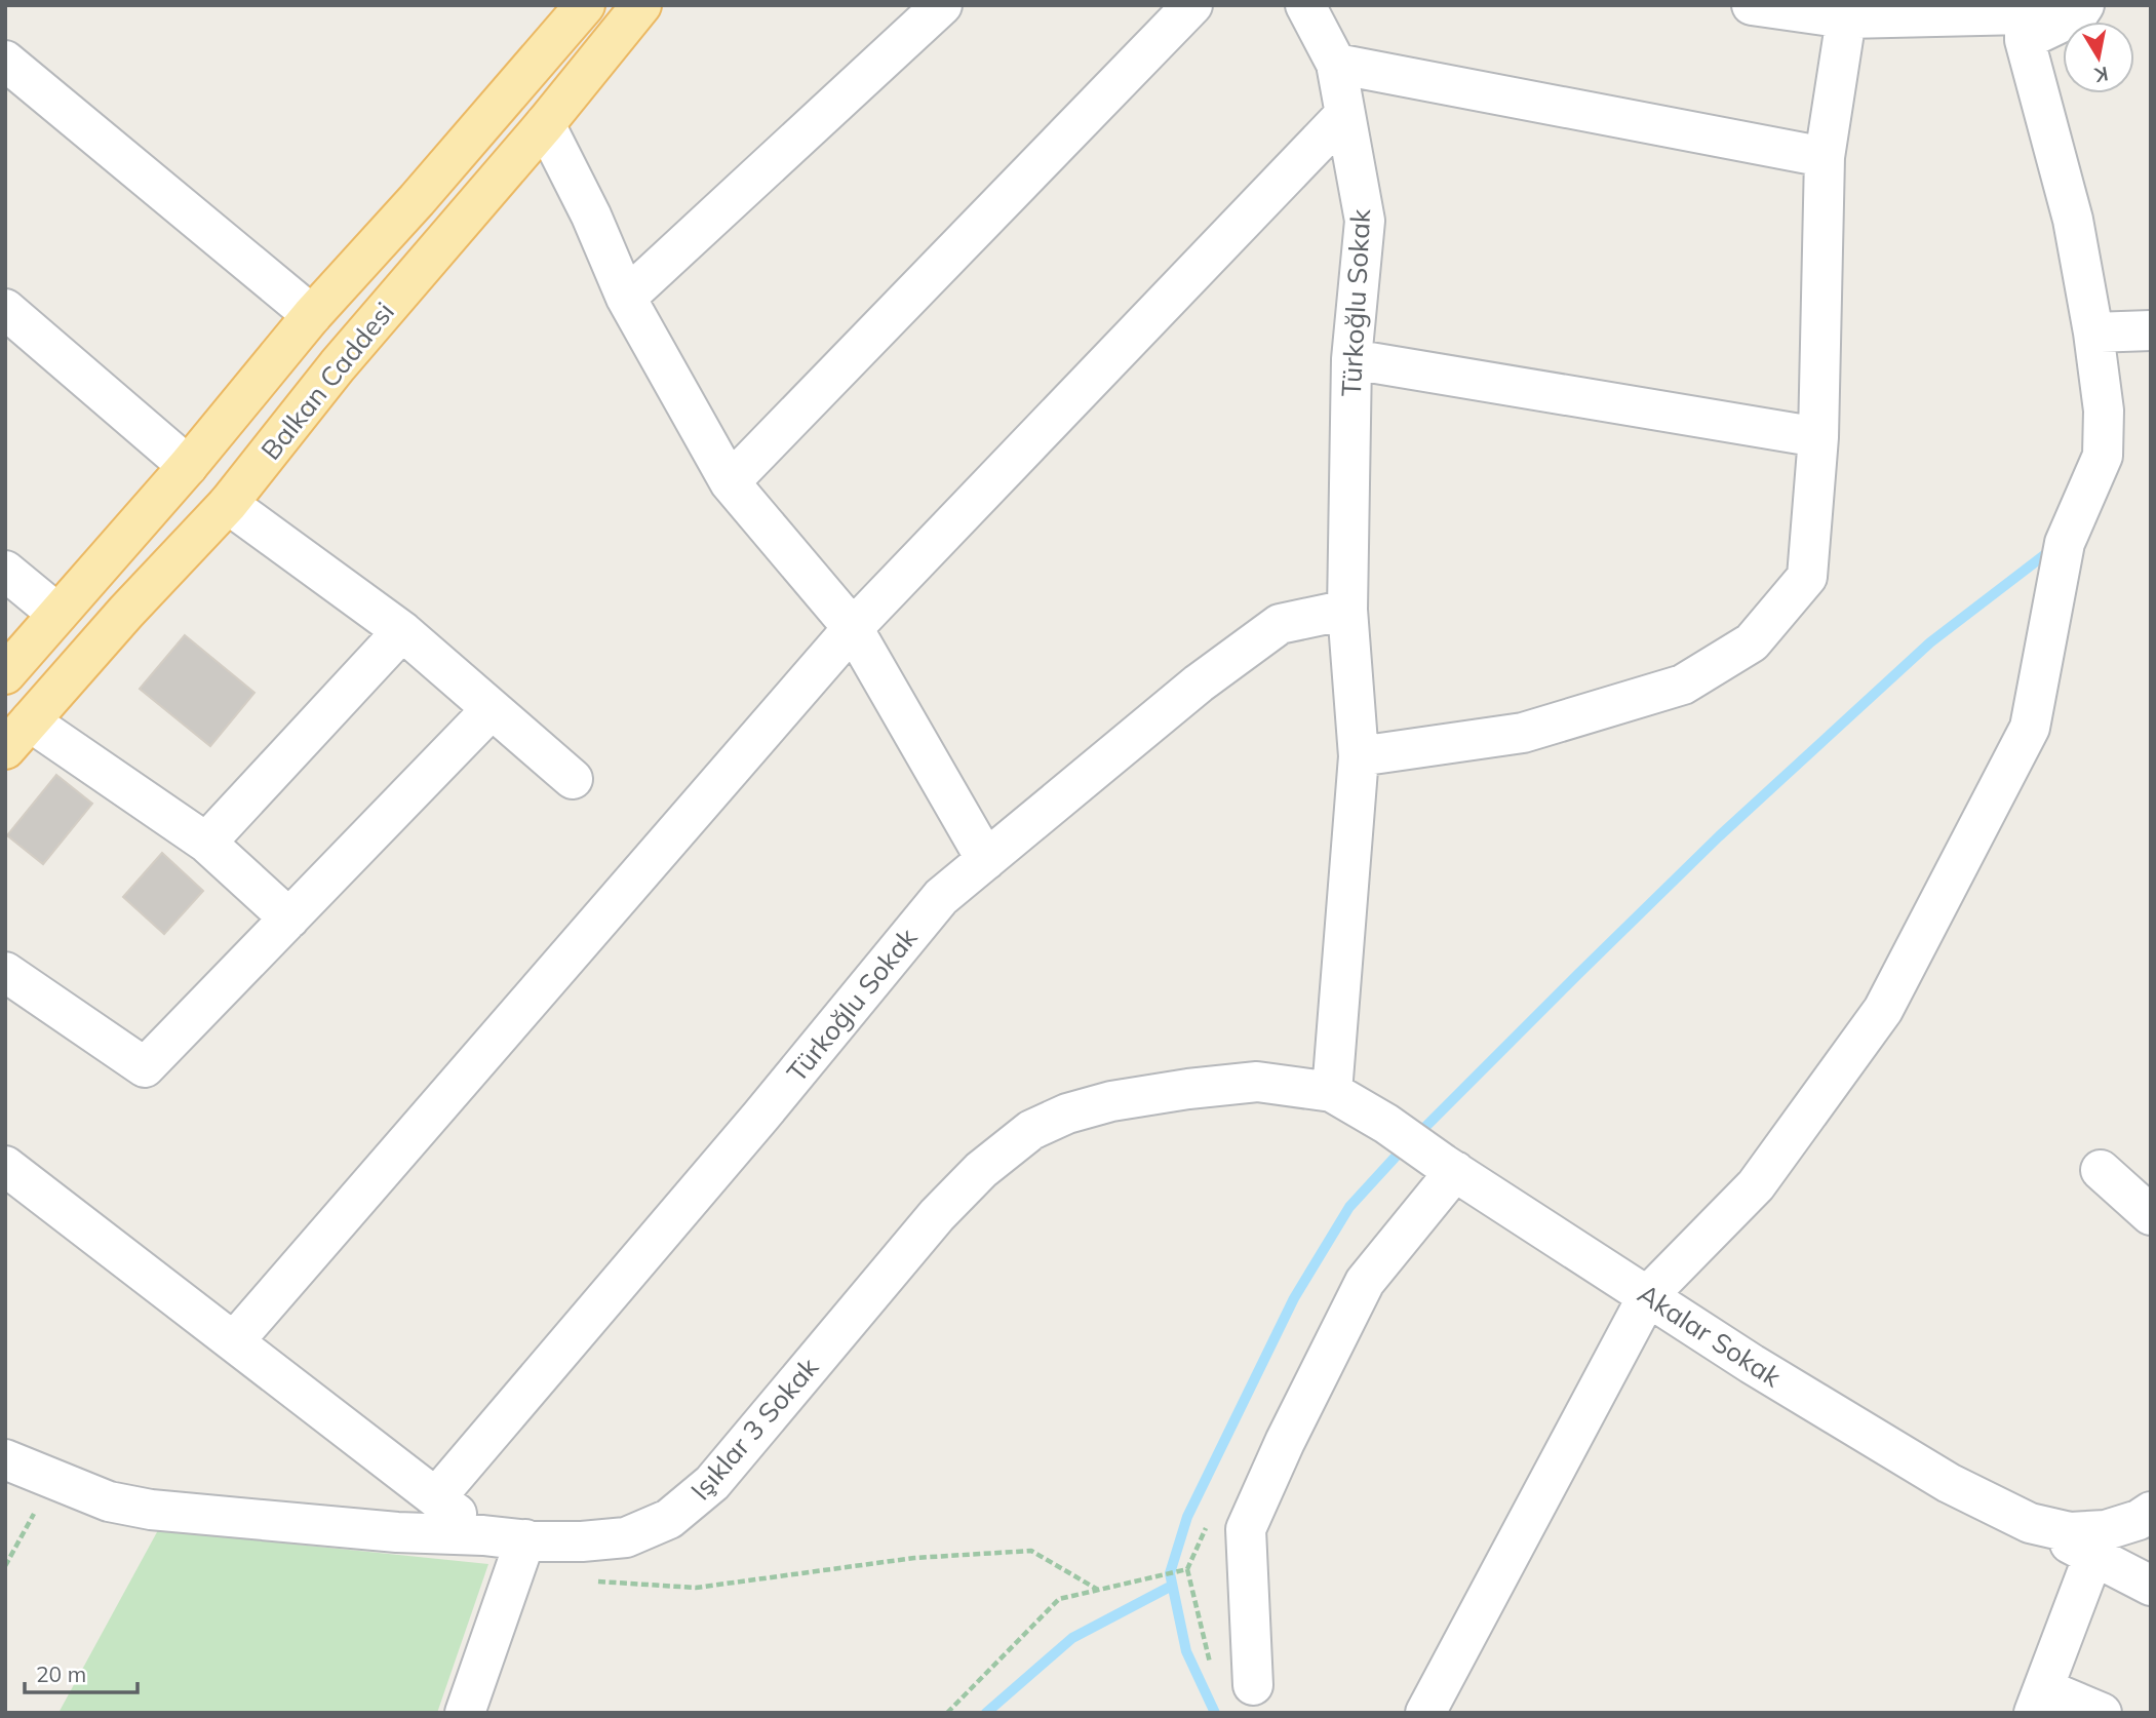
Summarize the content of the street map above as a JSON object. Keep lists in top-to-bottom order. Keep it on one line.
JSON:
{"streets":{"main road":["Balkan Caddesi"],"street":["Türkoğlu Sokak","Akalar Sokak","Işıklar 3 Sokak"]},"crossings":[["Türkoğlu Sokak","Akalar Sokak"],["Türkoğlu Sokak","Işıklar 3 Sokak"],["Akalar Sokak","Işıklar 3 Sokak"]],"scale_bar":"20 m","north":"bottom"}
